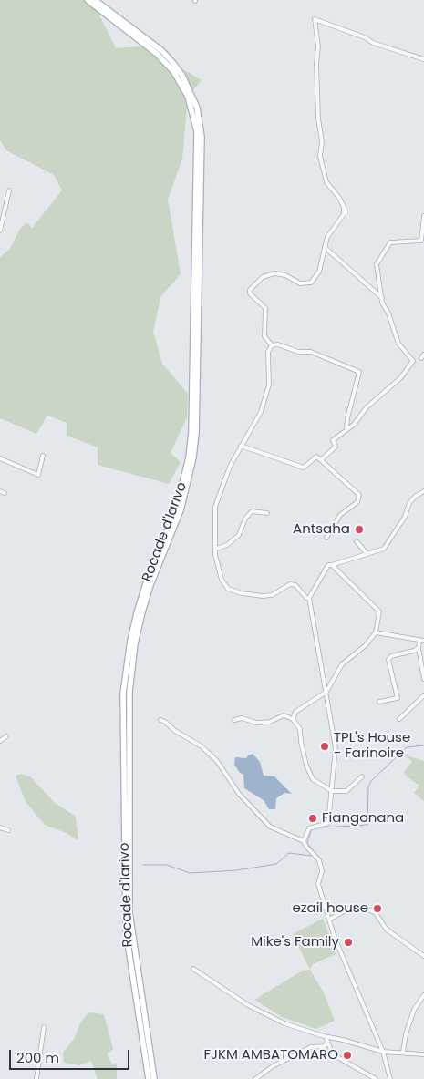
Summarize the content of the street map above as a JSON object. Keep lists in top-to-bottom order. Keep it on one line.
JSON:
{"streets":{"main road":["Rocade d'Iarivo"]},"places":["Antsaha","TPL's House - Farinoire","Fiangonana","ezail house","Mike's Family","FJKM AMBATOMARO"],"scale_bar":"200 m"}
